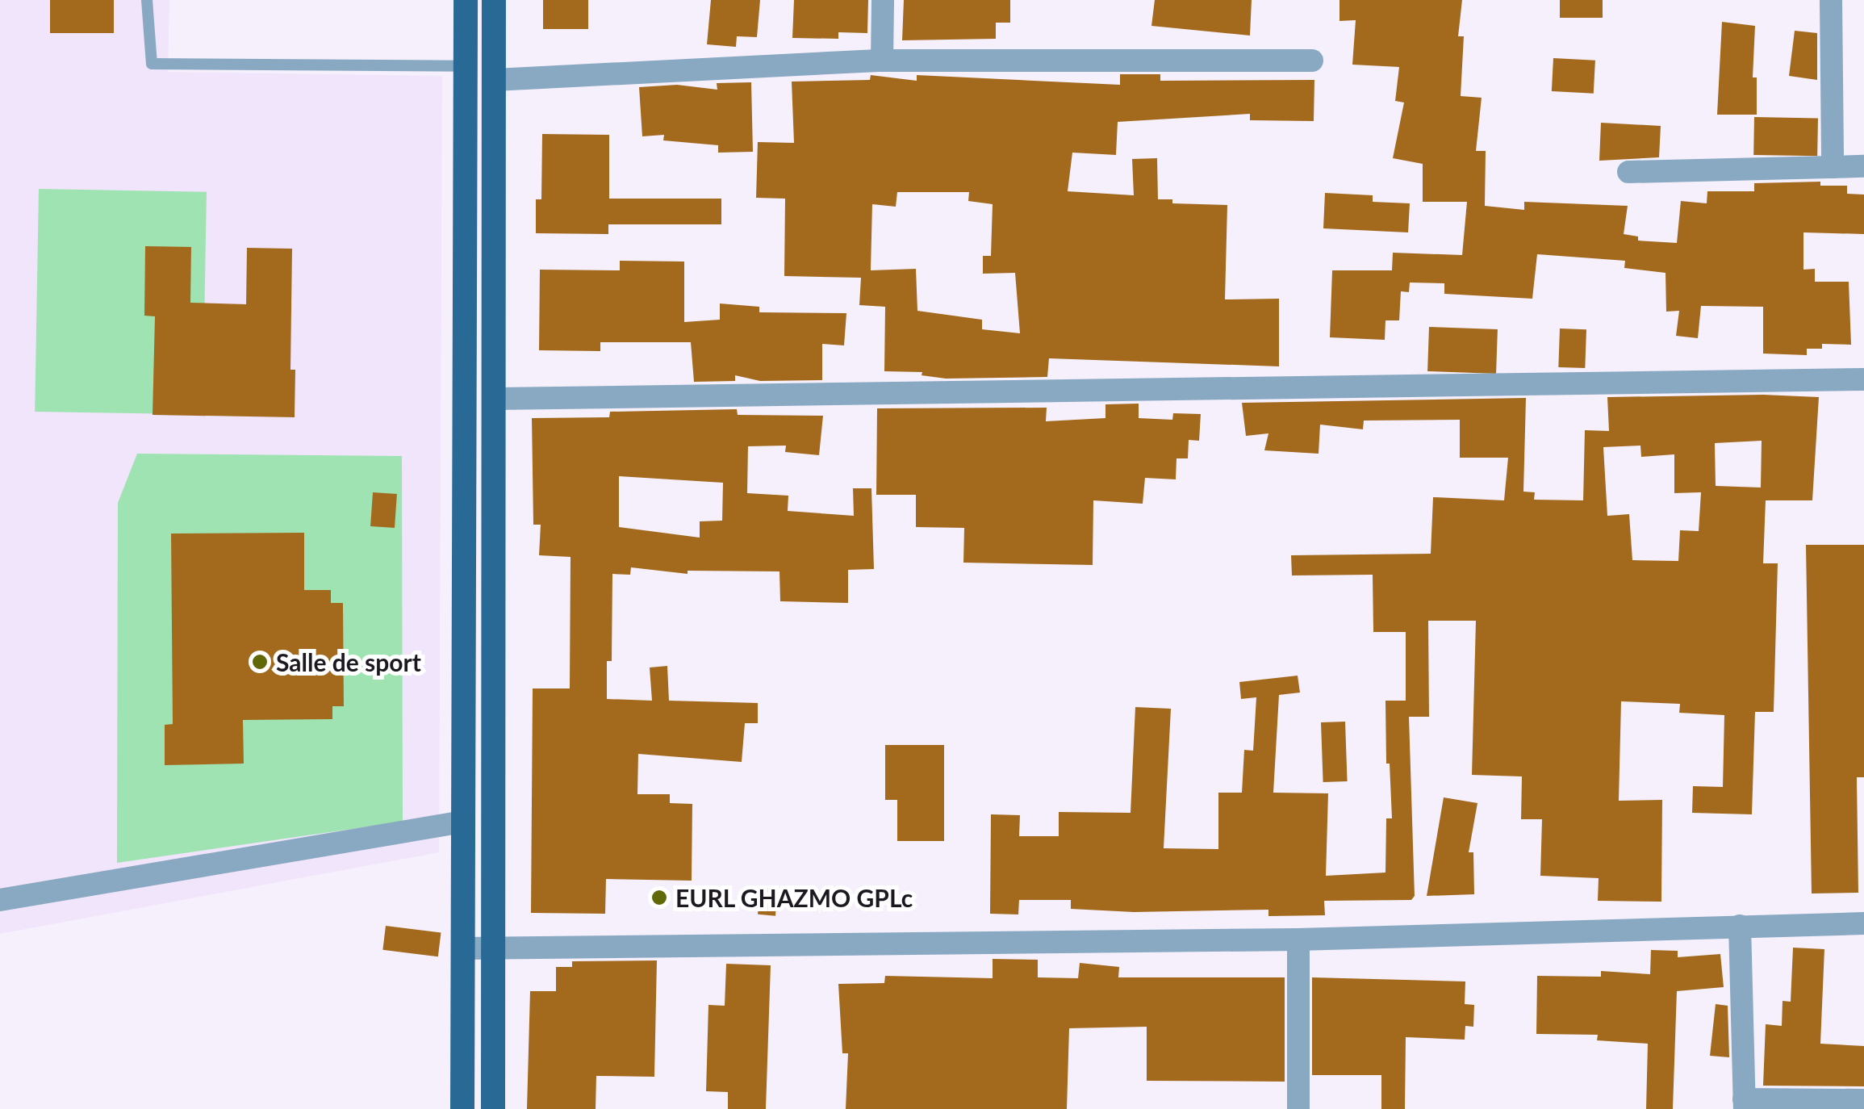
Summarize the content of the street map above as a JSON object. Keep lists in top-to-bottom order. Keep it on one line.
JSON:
{"places":["Salle de sport","EURL GHAZMO GPLc"]}
